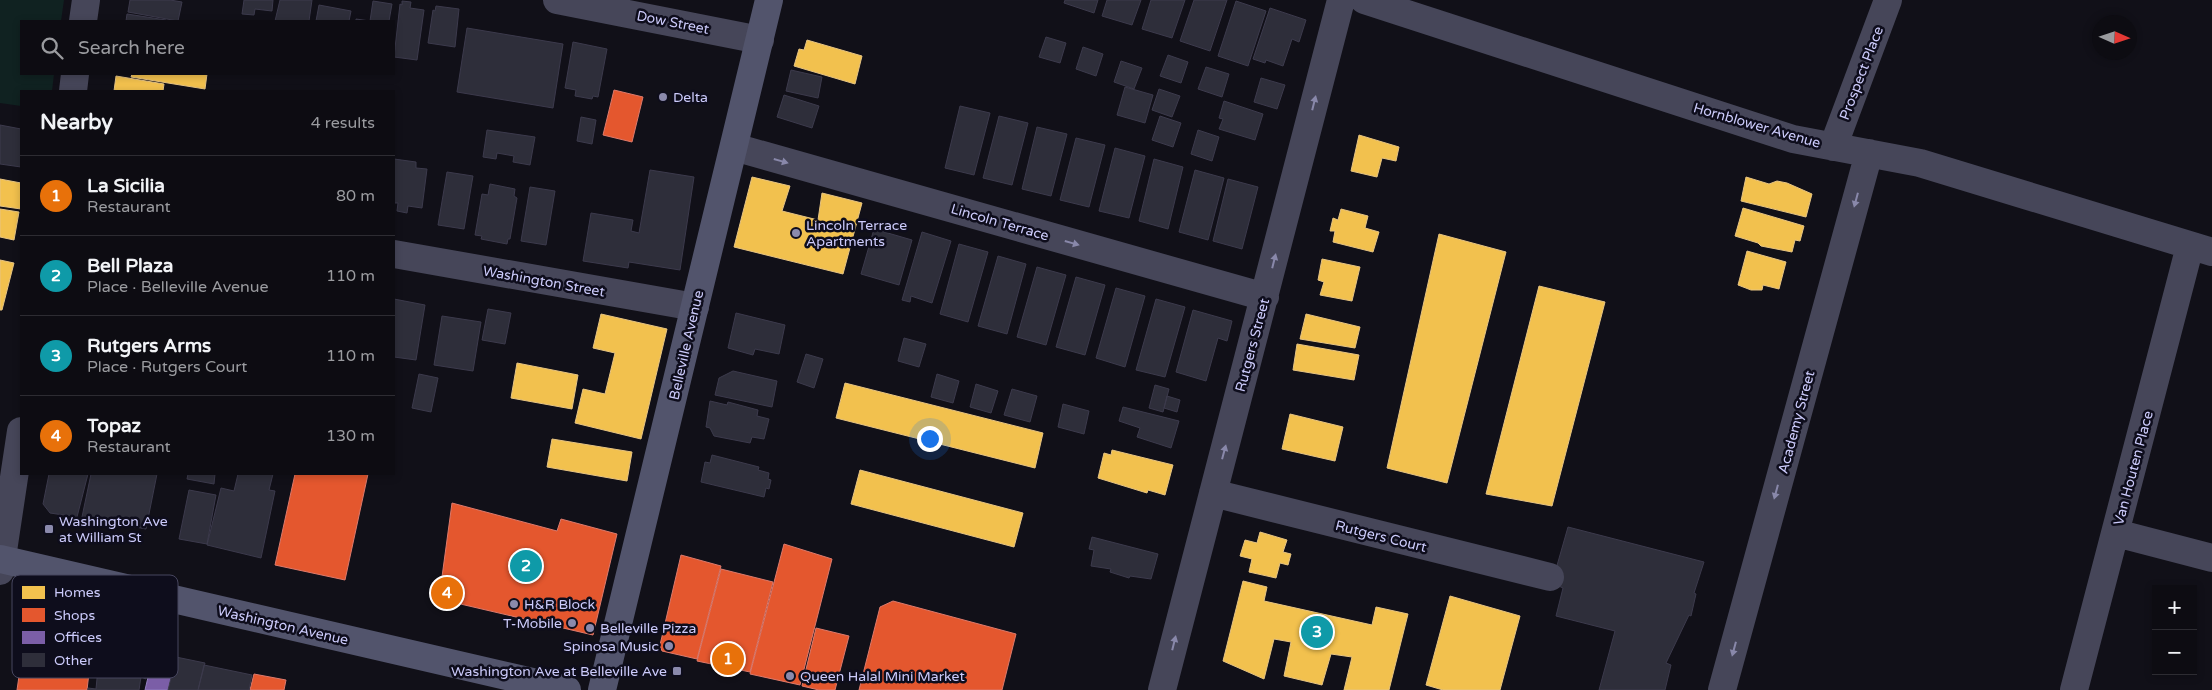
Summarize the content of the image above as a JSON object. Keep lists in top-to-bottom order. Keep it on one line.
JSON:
{"streets":{"main road":["Belleville Avenue","Washington Avenue"],"street":["Dow Street","Prospect Place","Hornblower Avenue","Lincoln Terrace","Washington Street","Rutgers Street","Academy Street","Van Houten Place","Rutgers Court"]},"crossings":[["Dow Street","Belleville Avenue"],["Prospect Place","Hornblower Avenue"],["Hornblower Avenue","Academy Street"],["Hornblower Avenue","Van Houten Place"],["Lincoln Terrace","Belleville Avenue"],["Lincoln Terrace","Rutgers Street"],["Washington Street","Belleville Avenue"],["Rutgers Street","Rutgers Court"]],"one_way":["Lincoln Terrace","Rutgers Street","Academy Street"],"places":{"other":["Delta","Lincoln Terrace Apartments","H&R Block","T-Mobile","Belleville Pizza","Spinosa Music","Queen Halal Mini Market"],"transit":["Washington Ave at William St","Washington Ave at Belleville Ave"]},"legend":["Homes","Shops","Offices","Other"],"north":"right","page":{"search":"Search here","heading":["Nearby","4 results"],"list":[{"mark":"1","name":"La Sicilia","note":"Restaurant","value":"80 m"},{"mark":"2","name":"Bell Plaza","note":"Place · Belleville Avenue","value":"110 m"},{"mark":"3","name":"Rutgers Arms","note":"Place · Rutgers Court","value":"110 m"},{"mark":"4","name":"Topaz","note":"Restaurant","value":"130 m"}],"pins":["2","4","3","1"],"map_buttons":["+","−"]}}
